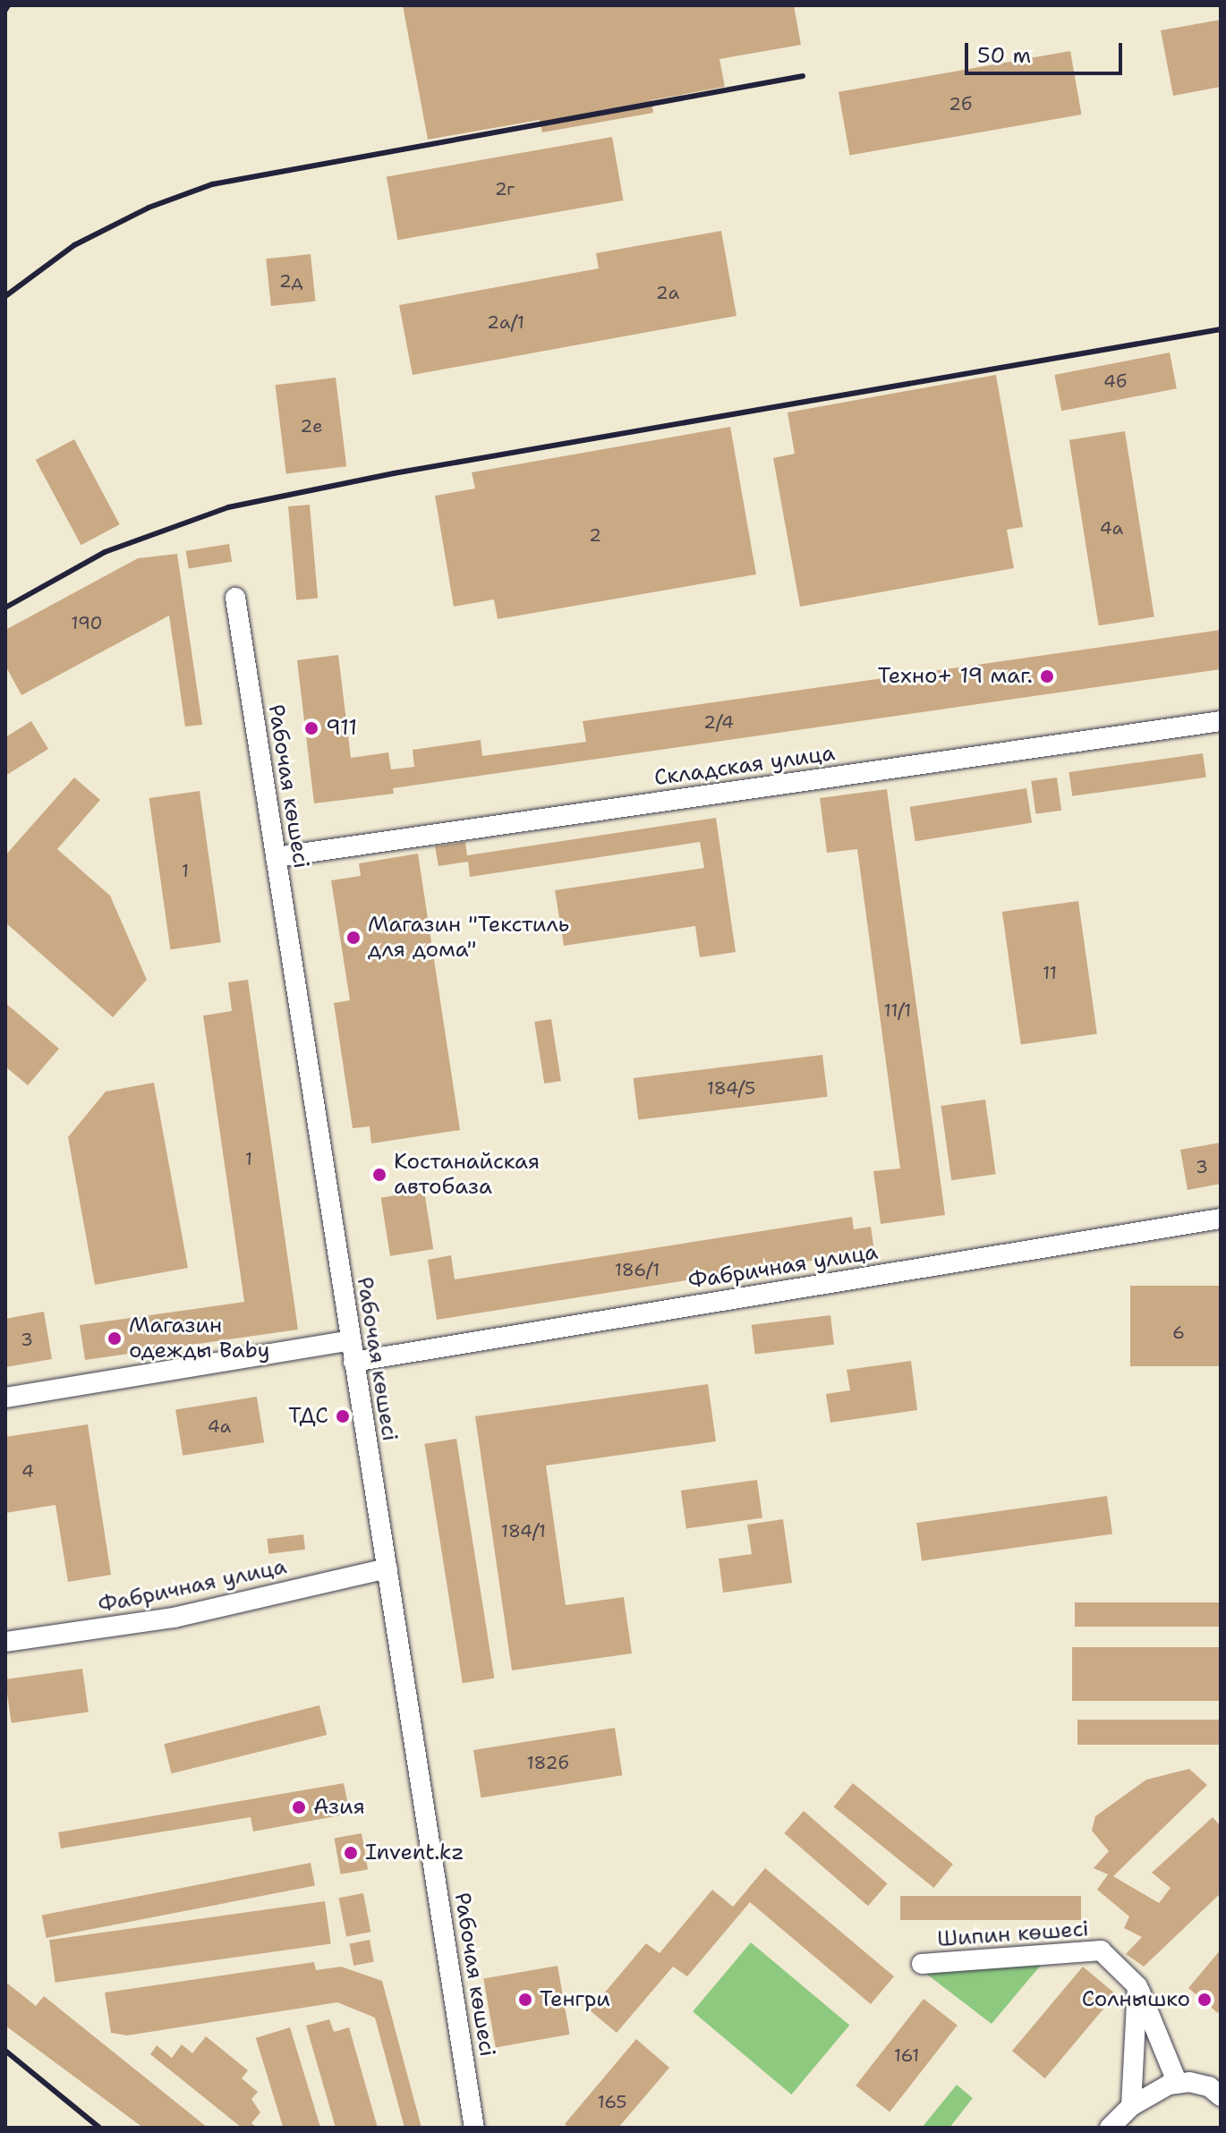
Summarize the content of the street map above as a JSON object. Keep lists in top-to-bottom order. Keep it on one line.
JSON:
{"streets":{"street":["Складская улица","Рабочая көшесі","Фабричная улица","Шипин көшесі"]},"crossings":[["Складская улица","Рабочая көшесі"],["Рабочая көшесі","Фабричная улица"]],"places":["Техно+ 19 маг.","911","Магазин \"Текстиль для дома\"","Костанайская автобаза","Магазин одежды Baby","ТДС","Азия","Invent.kz","Тенгри","Солнышко"],"house_numbers":["2б","2г","2д","2а","2а/1","4б","2е","4а","2","190","2/4","1","11","11/1","184/5","1","3","186/1","6","3","4а","4","184/1","182б","161","165"],"scale_bar":"50 m"}
